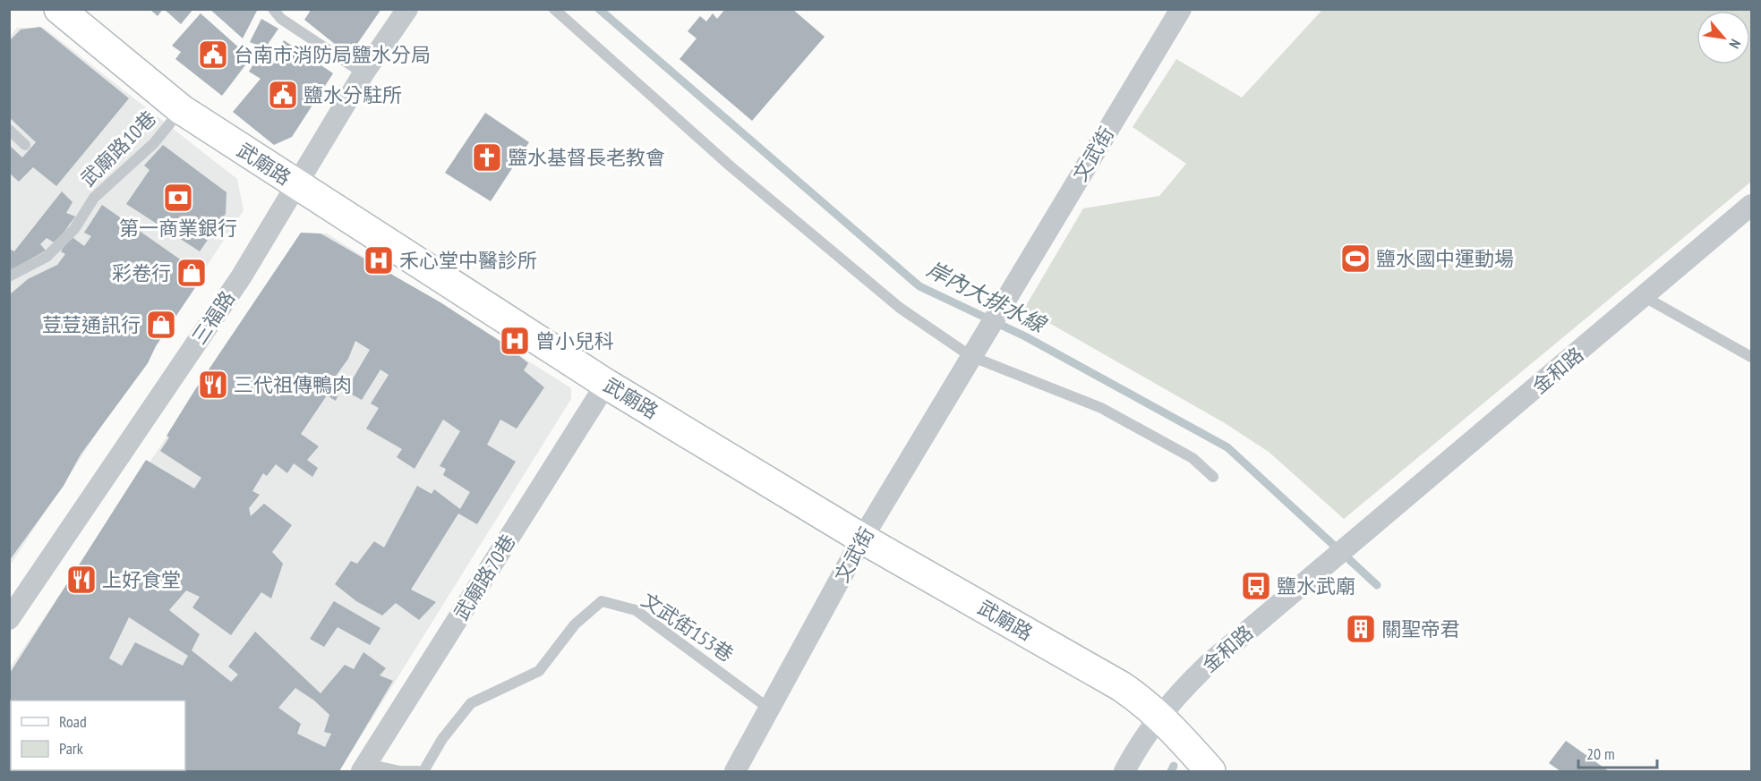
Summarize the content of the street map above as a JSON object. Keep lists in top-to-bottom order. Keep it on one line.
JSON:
{"streets":{"street":["文武街","武廟路","三福路","金和路","武廟路70巷"],"lane":["武廟路10巷","文武街153巷"]},"crossings":[["武廟路10巷","武廟路"],["文武街","武廟路"],["文武街","文武街153巷"],["武廟路","三福路"],["武廟路","金和路"],["武廟路","武廟路70巷"]],"water":["岸內大排水線"],"places":{"public building":["台南市消防局鹽水分局","鹽水分駐所"],"church":["盬水基督長老教會"],"bank":["第一商業銀行"],"sports":["鹽水國中運動場"],"hospital":["禾心堂中醫診所","曾小兒科"],"shop":["彩卷行","荳荳通訊行"],"restaurant":["三代祖傳鴨肉","上好食堂"],"bus stop":["鹽水武廟"],"building":["關聖帝君"]},"legend":["Road","Park"],"scale_bar":"20 m","north":"bottom right"}
